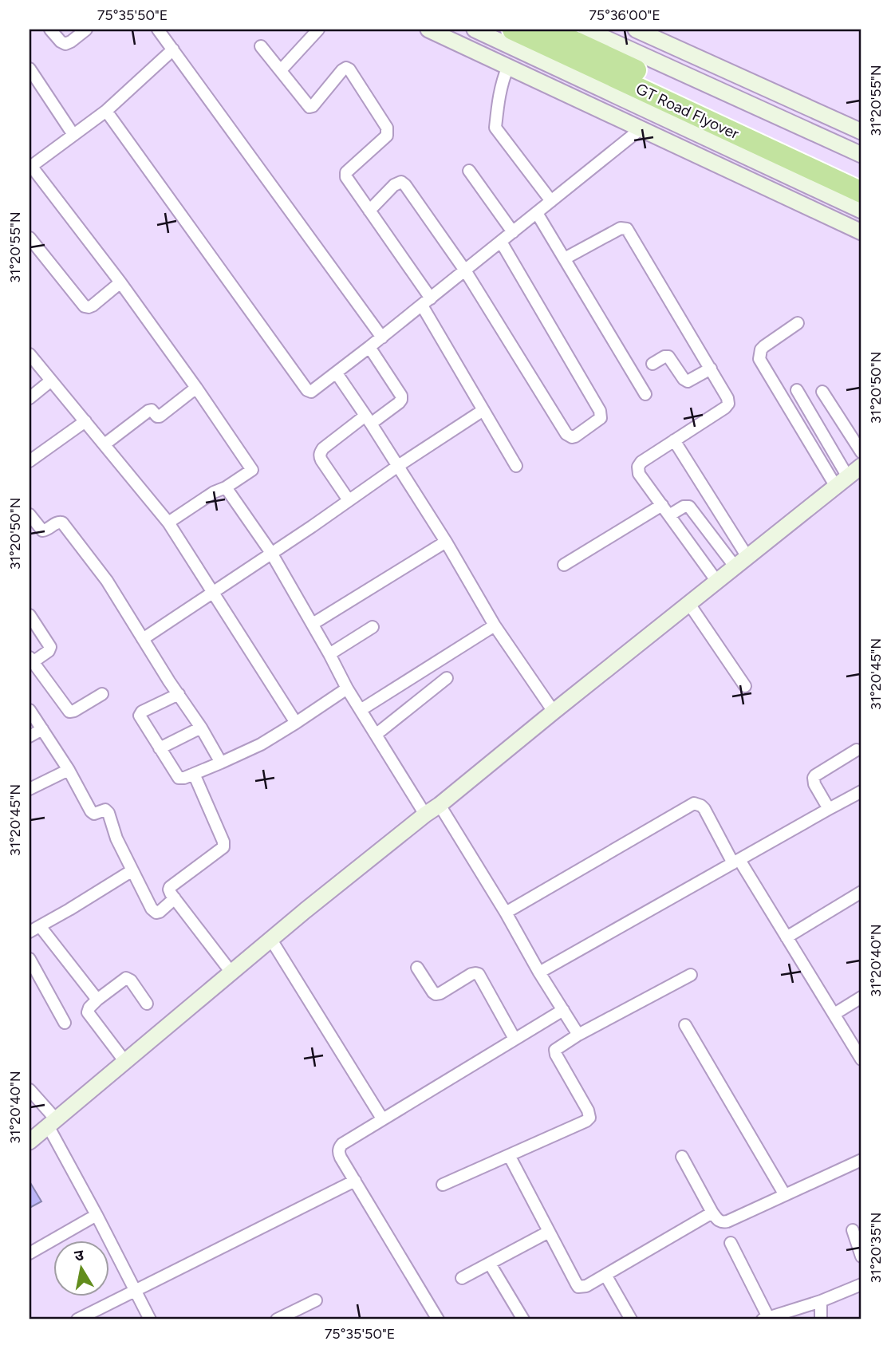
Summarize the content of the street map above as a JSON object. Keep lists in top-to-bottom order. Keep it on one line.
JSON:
{"streets":{"highway":["GT Road Flyover"]},"north":"top","coordinates":["75°35'50\"E","75°36'00\"E","31°20'55\"N","31°20'50\"N","31°20'45\"N","31°20'40\"N","31°20'35\"N"]}
